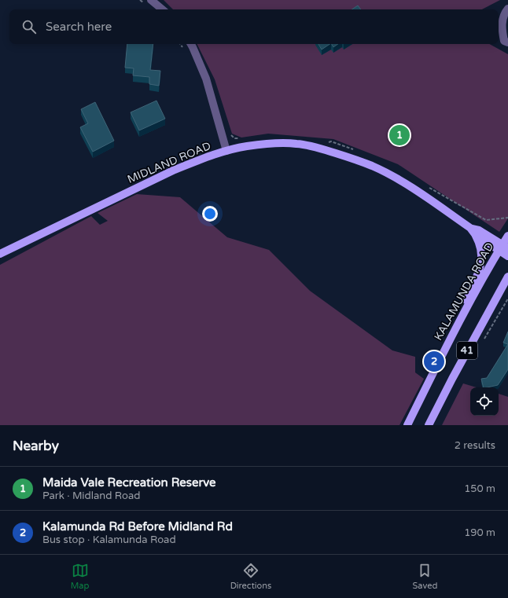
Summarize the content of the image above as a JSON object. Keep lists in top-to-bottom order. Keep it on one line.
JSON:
{"streets":{"main road":["MIDLAND ROAD","KALAMUNDA ROAD","41"]},"crossings":[["MIDLAND ROAD","KALAMUNDA ROAD"]],"page":{"search":"Search here","pins":["1","2"],"heading":["Nearby","2 results"],"list":[{"mark":"1","name":"Maida Vale Recreation Reserve","note":"Park · Midland Road","value":"150 m"},{"mark":"2","name":"Kalamunda Rd Before Midland Rd","note":"Bus stop · Kalamunda Road","value":"190 m"}],"nav":["Map","Directions","Saved"]}}
